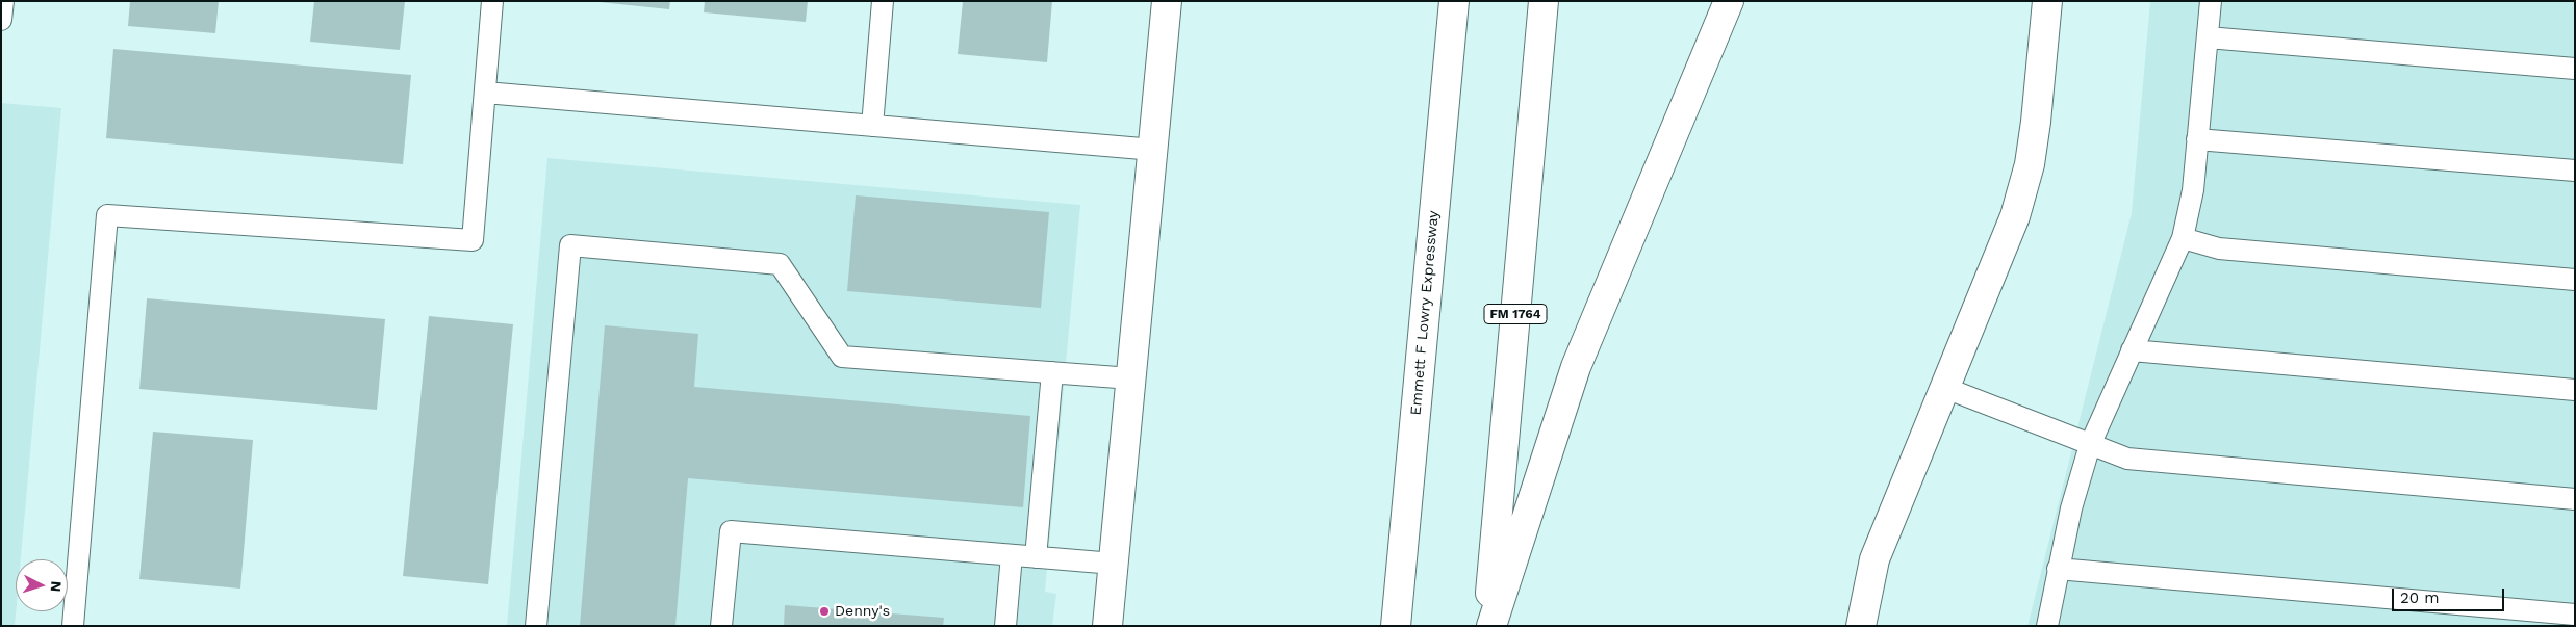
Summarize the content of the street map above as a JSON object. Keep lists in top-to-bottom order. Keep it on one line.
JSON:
{"streets":{"main road":["Emmett F Lowry Expressway","FM 1764"]},"places":["Denny's"],"scale_bar":"20 m","north":"right"}
